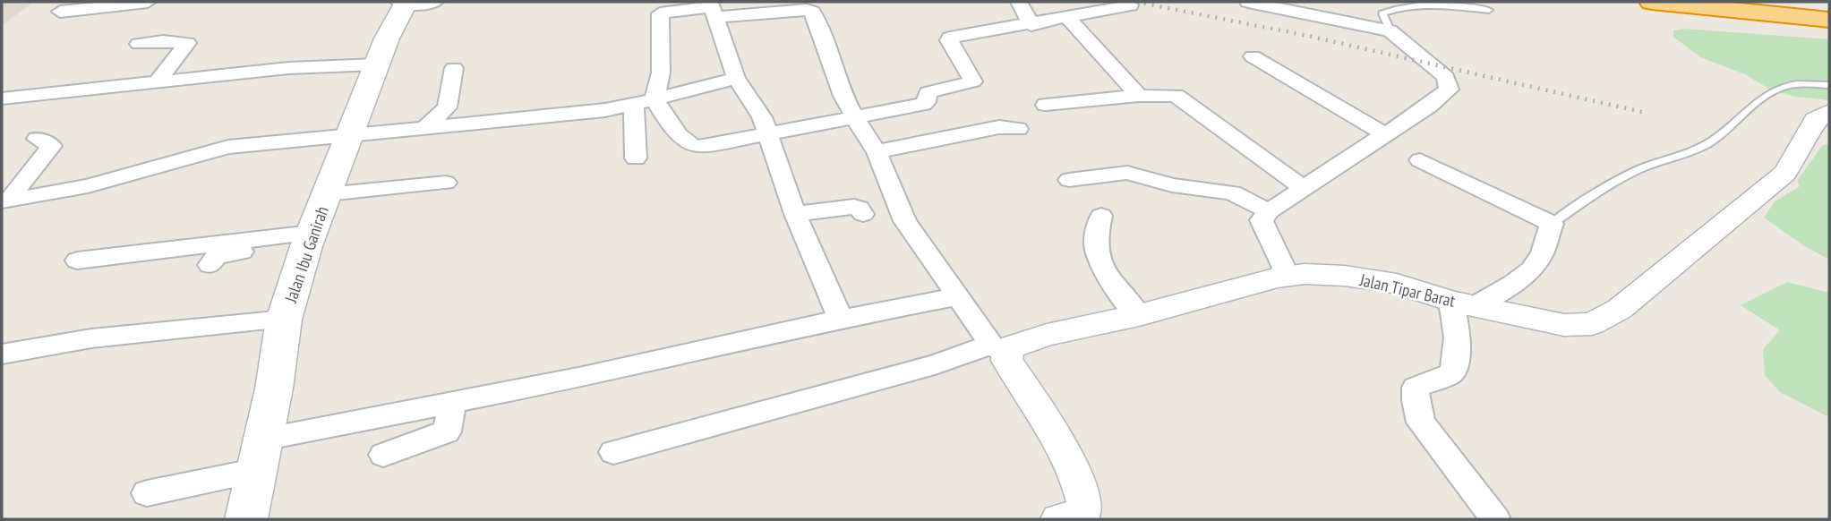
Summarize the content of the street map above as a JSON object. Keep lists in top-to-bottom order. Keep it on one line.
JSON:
{"streets":{"main road":["Jalan Ibu Ganirah"],"street":["Jalan Tipar Barat"]}}
